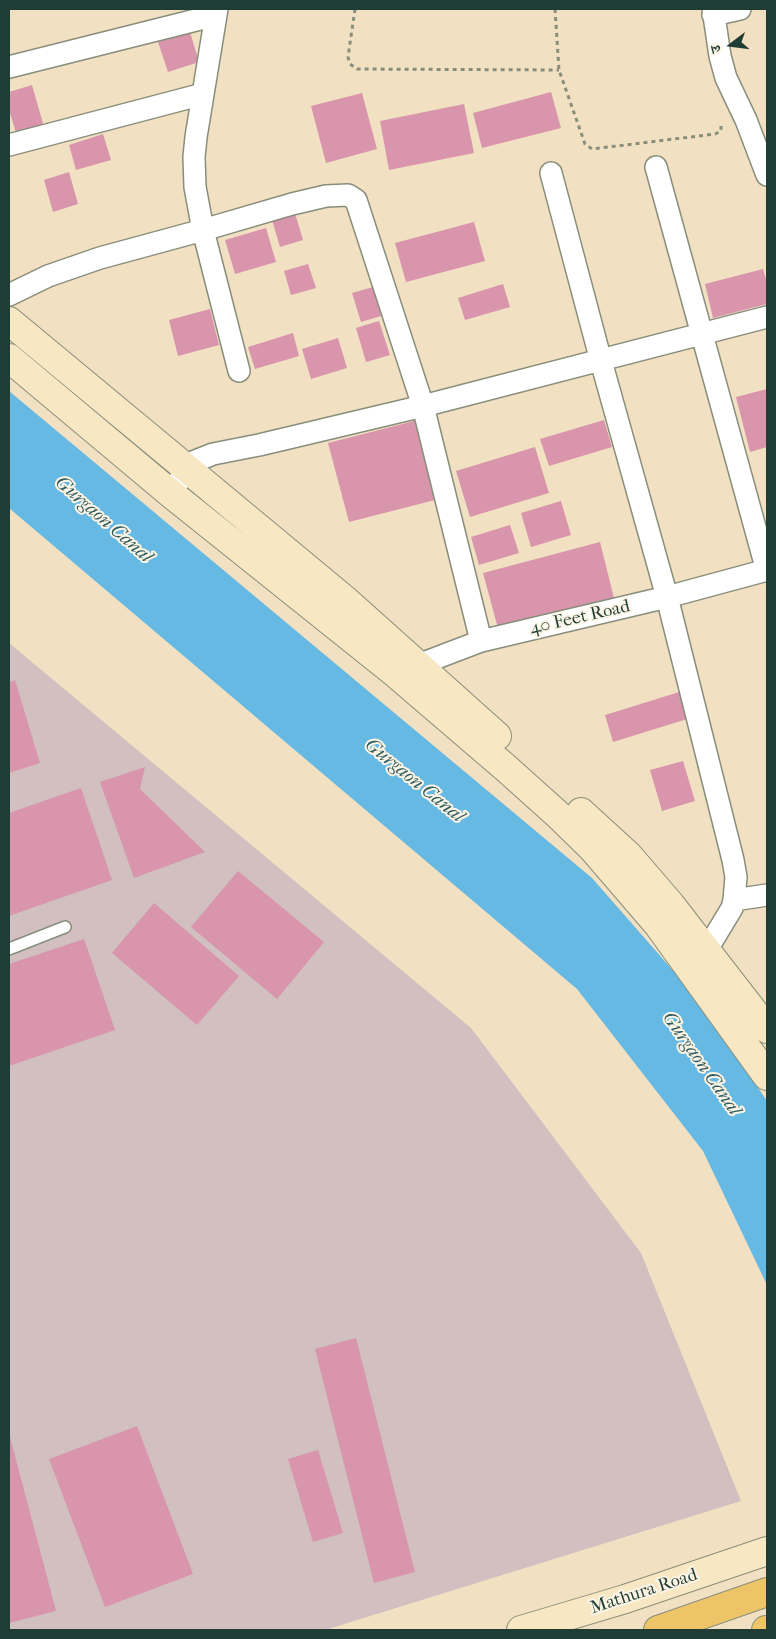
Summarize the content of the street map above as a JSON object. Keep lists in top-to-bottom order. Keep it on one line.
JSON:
{"streets":{"main road":["Mathura Road"],"street":["40 Feet Road"]},"water":["Gurgaon Canal"],"north":"left"}
